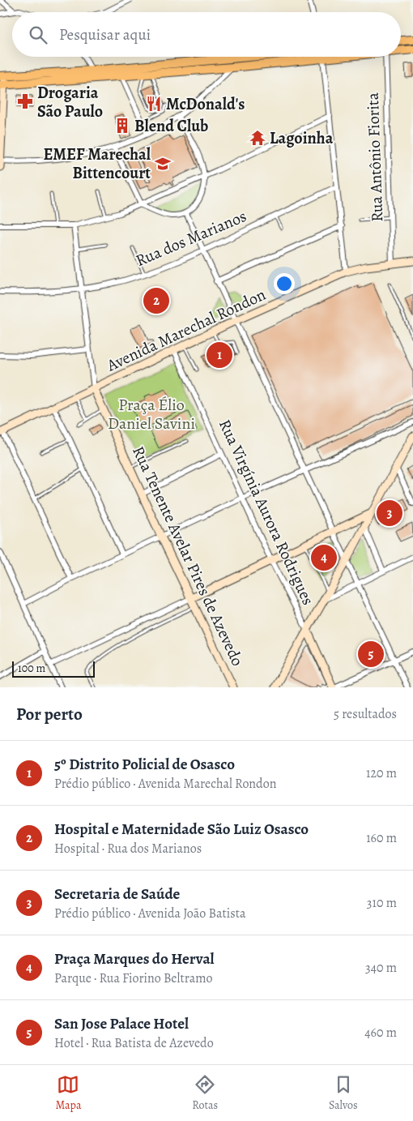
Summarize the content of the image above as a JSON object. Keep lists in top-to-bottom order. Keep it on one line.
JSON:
{"streets":{"main road":["Avenida Marechal Rondon","Rua Virgínia Aurora Rodrigues","Rua Tenente Avelar Pires de Azevedo"],"street":["Rua Antônio Fiorita","Rua dos Marianos"]},"crossings":[["Rua Antônio Fiorita","Avenida Marechal Rondon"],["Rua dos Marianos","Rua Tenente Avelar Pires de Azevedo"],["Avenida Marechal Rondon","Rua Virgínia Aurora Rodrigues"],["Avenida Marechal Rondon","Rua Tenente Avelar Pires de Azevedo"]],"parks":["Praça Élio Daniel Savini"],"places":{"pharmacy":["Drogaria São Paulo"],"restaurant":["McDonald's"],"building":["Blend Club"],"temple":["Lagoinha"],"school or university":["EMEF Marechal Bittencourt"]},"scale_bar":"100 m","page":{"search":"Pesquisar aqui","pins":["2","1","3","4","5"],"scale":"100 m","heading":["Por perto","5 resultados"],"list":[{"mark":"1","name":"5º Distrito Policial de Osasco","note":"Prédio público · Avenida Marechal Rondon","value":"120 m"},{"mark":"2","name":"Hospital e Maternidade São Luiz Osasco","note":"Hospital · Rua dos Marianos","value":"160 m"},{"mark":"3","name":"Secretaria de Saúde","note":"Prédio público · Avenida João Batista","value":"310 m"},{"mark":"4","name":"Praça Marques do Herval","note":"Parque · Rua Fiorino Beltramo","value":"340 m"},{"mark":"5","name":"San Jose Palace Hotel","note":"Hotel · Rua Batista de Azevedo","value":"460 m"}],"nav":["Mapa","Rotas","Salvos"]}}
